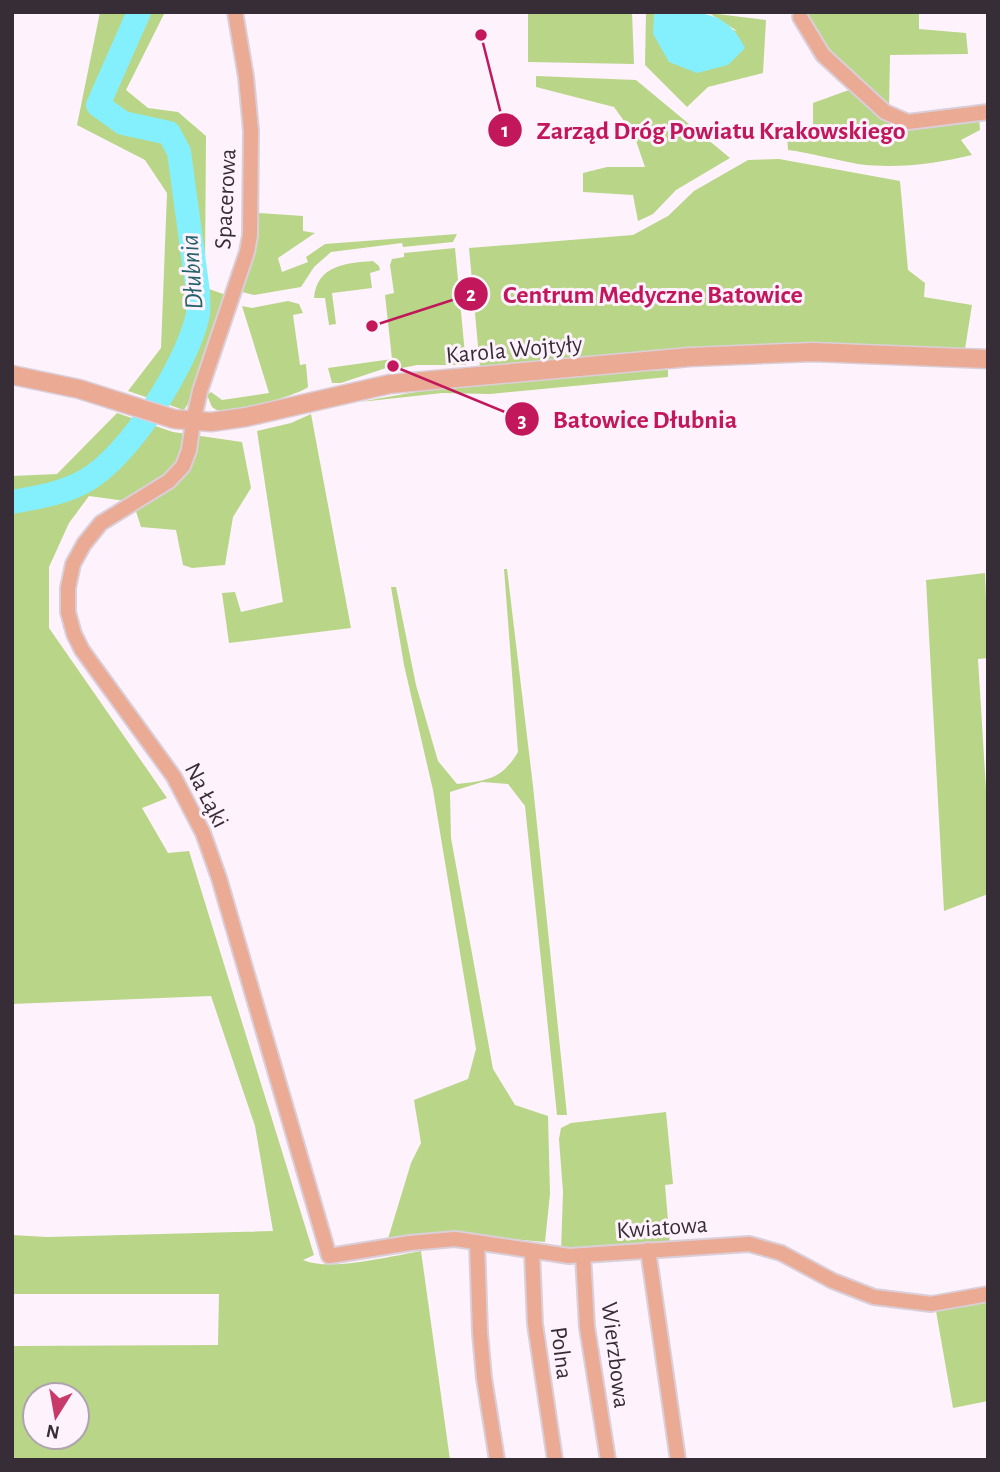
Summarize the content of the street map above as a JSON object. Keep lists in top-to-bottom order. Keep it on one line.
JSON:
{"streets":{"street":["Spacerowa","Karola Wojtyły","Na Łąki","Kwiatowa","Polna","Wierzbowa"]},"crossings":[["Spacerowa","Karola Wojtyły"],["Spacerowa","Na Łąki"],["Karola Wojtyły","Na Łąki"],["Na Łąki","Kwiatowa"],["Kwiatowa","Polna"],["Kwiatowa","Wierzbowa"]],"water":["Dłubnia"],"places":["Zarząd Dróg Powiatu Krakowskiego","Centrum Medyczne Batowice","Batowice Dłubnia"],"north":"bottom"}
